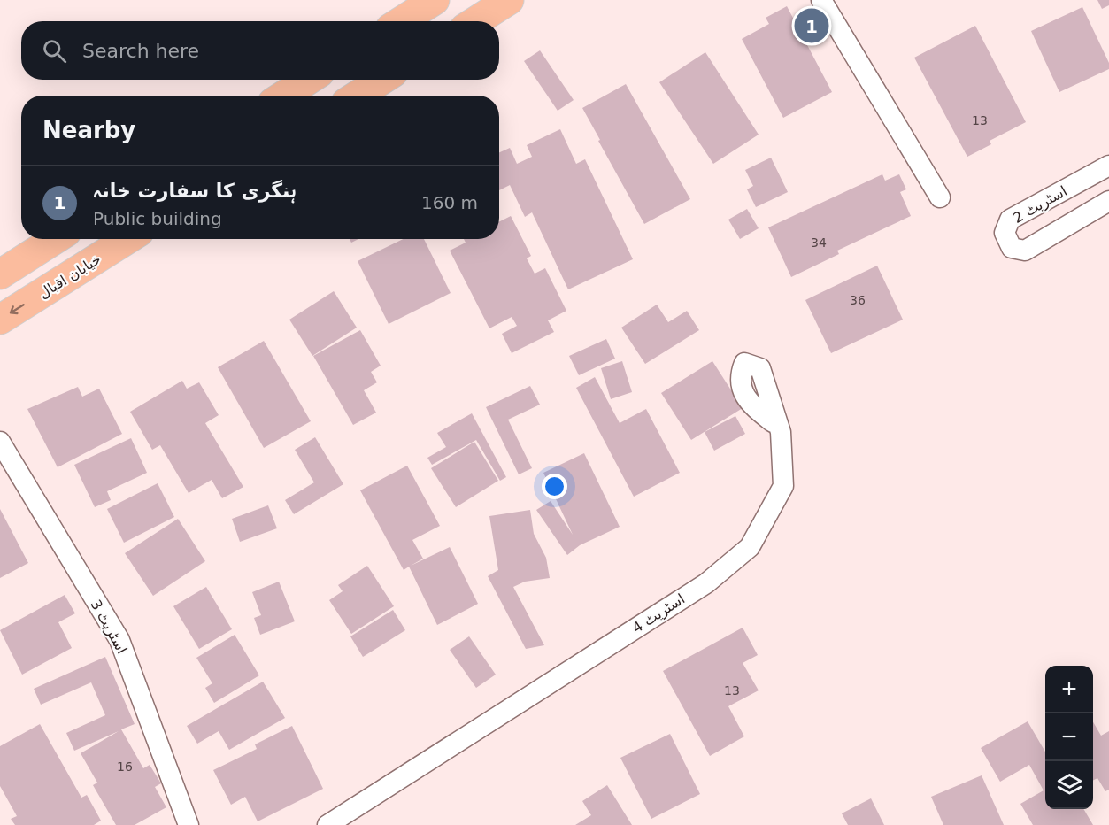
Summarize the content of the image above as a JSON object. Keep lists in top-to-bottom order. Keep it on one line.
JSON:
{"streets":{"main road":["خیابان اقبال"],"street":["اسٹریٹ 2","اسٹریٹ 4","اسٹریٹ 3"]},"house_numbers":["13","34","36","13","16"],"page":{"pins":"1","search":"Search here","heading":"Nearby","list":[{"mark":"1","name":"ہنگری کا سفارت خانہ","note":"Public building","value":"160 m"}],"map_buttons":["+","−"]}}
